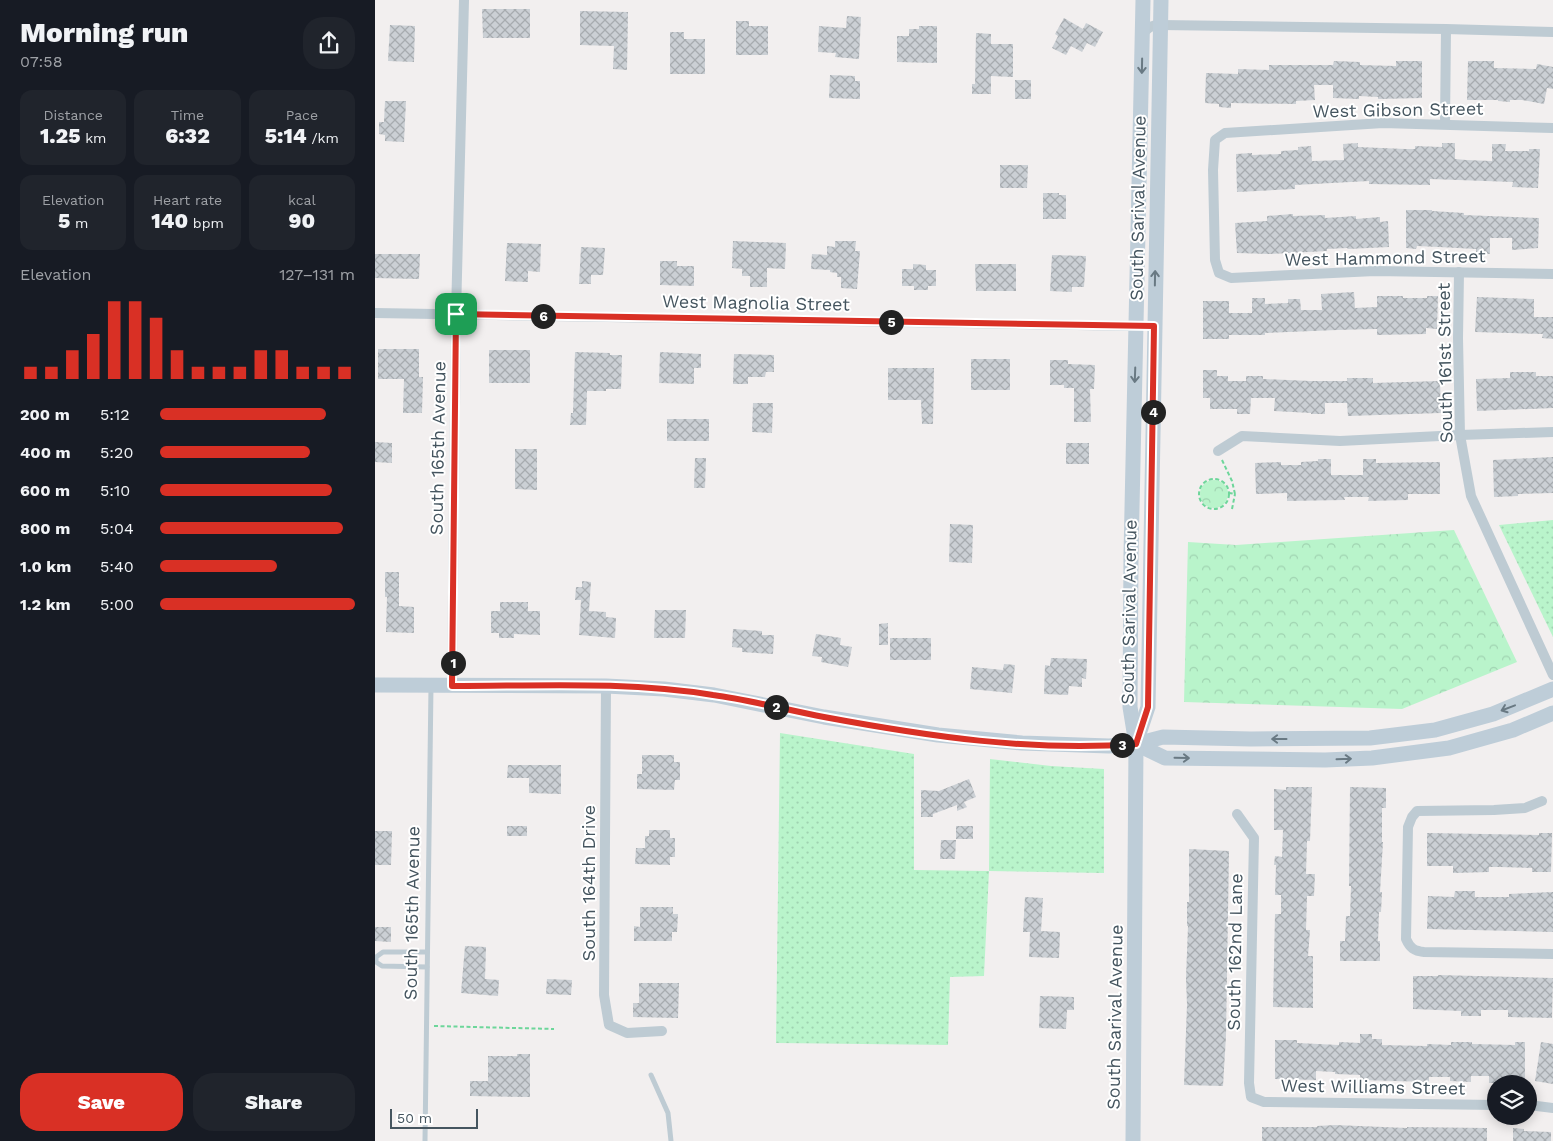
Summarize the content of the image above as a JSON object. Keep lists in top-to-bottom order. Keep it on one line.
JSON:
{"streets":{"main road":["South Sarival Avenue"],"street":["West Gibson Street","West Hammond Street","West Magnolia Street","South 161st Street","South 165th Avenue","South 164th Drive","South 162nd Lane","West Williams Street"]},"crossings":[["West Gibson Street","West Hammond Street"],["South Sarival Avenue","West Magnolia Street"],["West Hammond Street","South 161st Street"],["West Magnolia Street","South 165th Avenue"],["South 162nd Lane","West Williams Street"]],"scale_bar":"50 m","page":{"heading":["Morning run","07:58"],"stats":[["Distance","1.25 km"],["Time","6:32"],["Pace","5:14 /km"],["Elevation","5 m"],["Heart rate","140 bpm"],["kcal","90"]],"chart":["Elevation","127–131 m"],"pins":["6","5","4","1","2","3"],"list":[{"name":"200 m","note":"5:12"},{"name":"400 m","note":"5:20"},{"name":"600 m","note":"5:10"},{"name":"800 m","note":"5:04"},{"name":"1.0 km","note":"5:40"},{"name":"1.2 km","note":"5:00"}],"buttons":["Save","Share"],"scale":"50 m"}}
